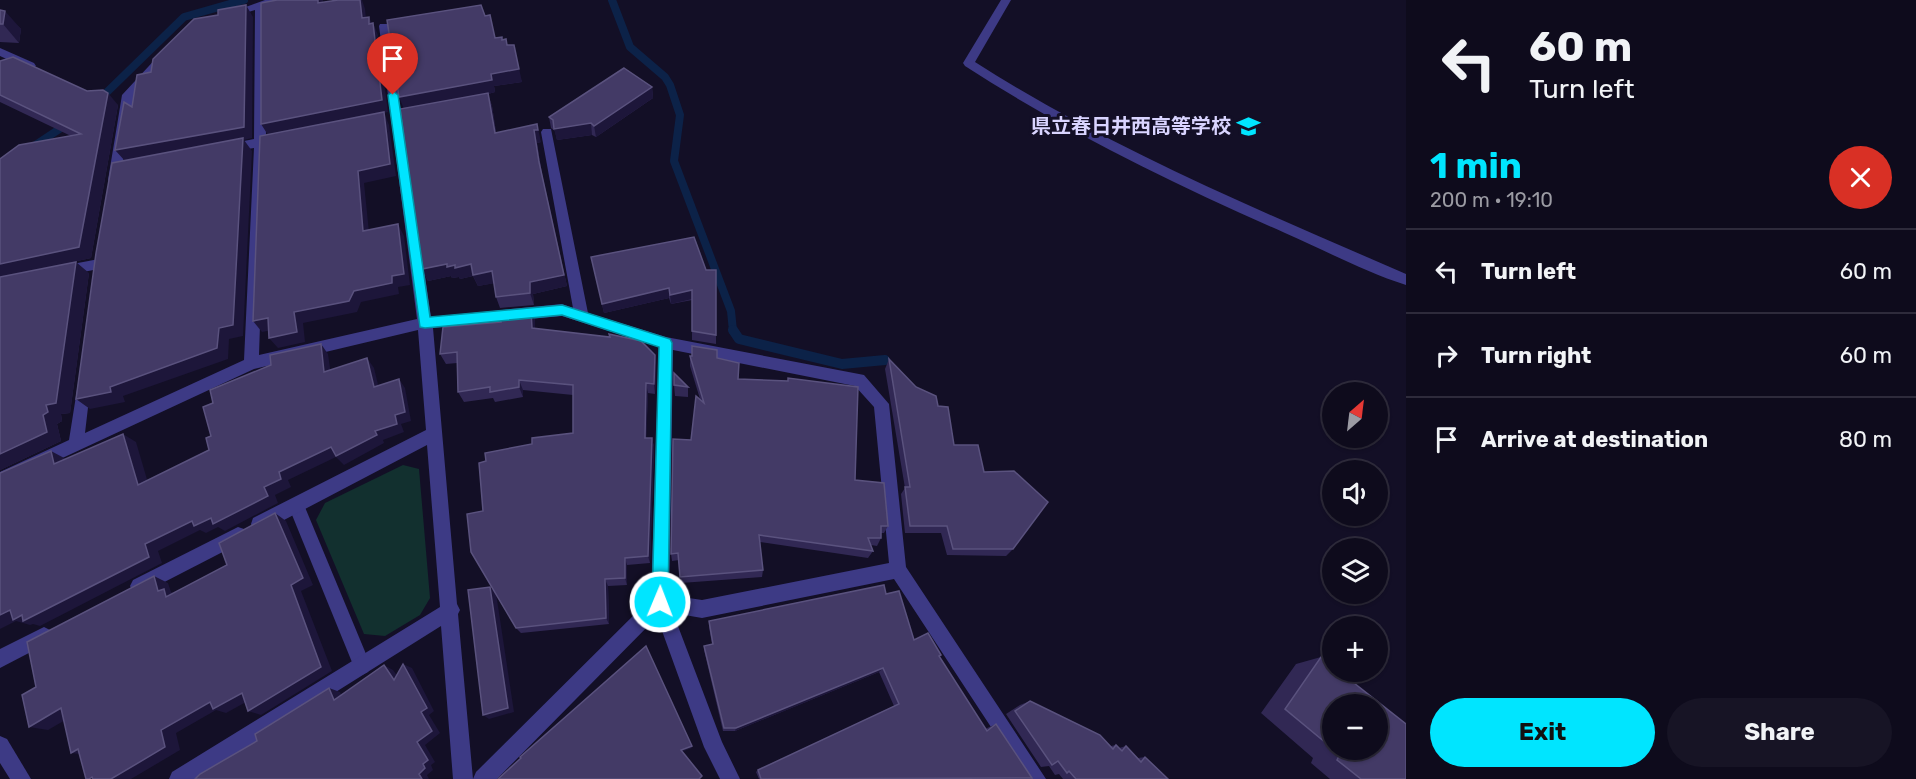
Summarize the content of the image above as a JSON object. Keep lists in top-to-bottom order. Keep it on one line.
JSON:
{"places":{"school or university":["県立春日井西高等学校"]},"north":"top right","page":{"turn":["60 m","Turn left"],"heading":["1 min","200 m · 19:10"],"list":[{"name":"Turn left","value":"60 m"},{"name":"Turn right","value":"60 m"},{"name":"Arrive at destination","value":"80 m"}],"map_buttons":["+","−"],"buttons":["Exit","Share"]}}
